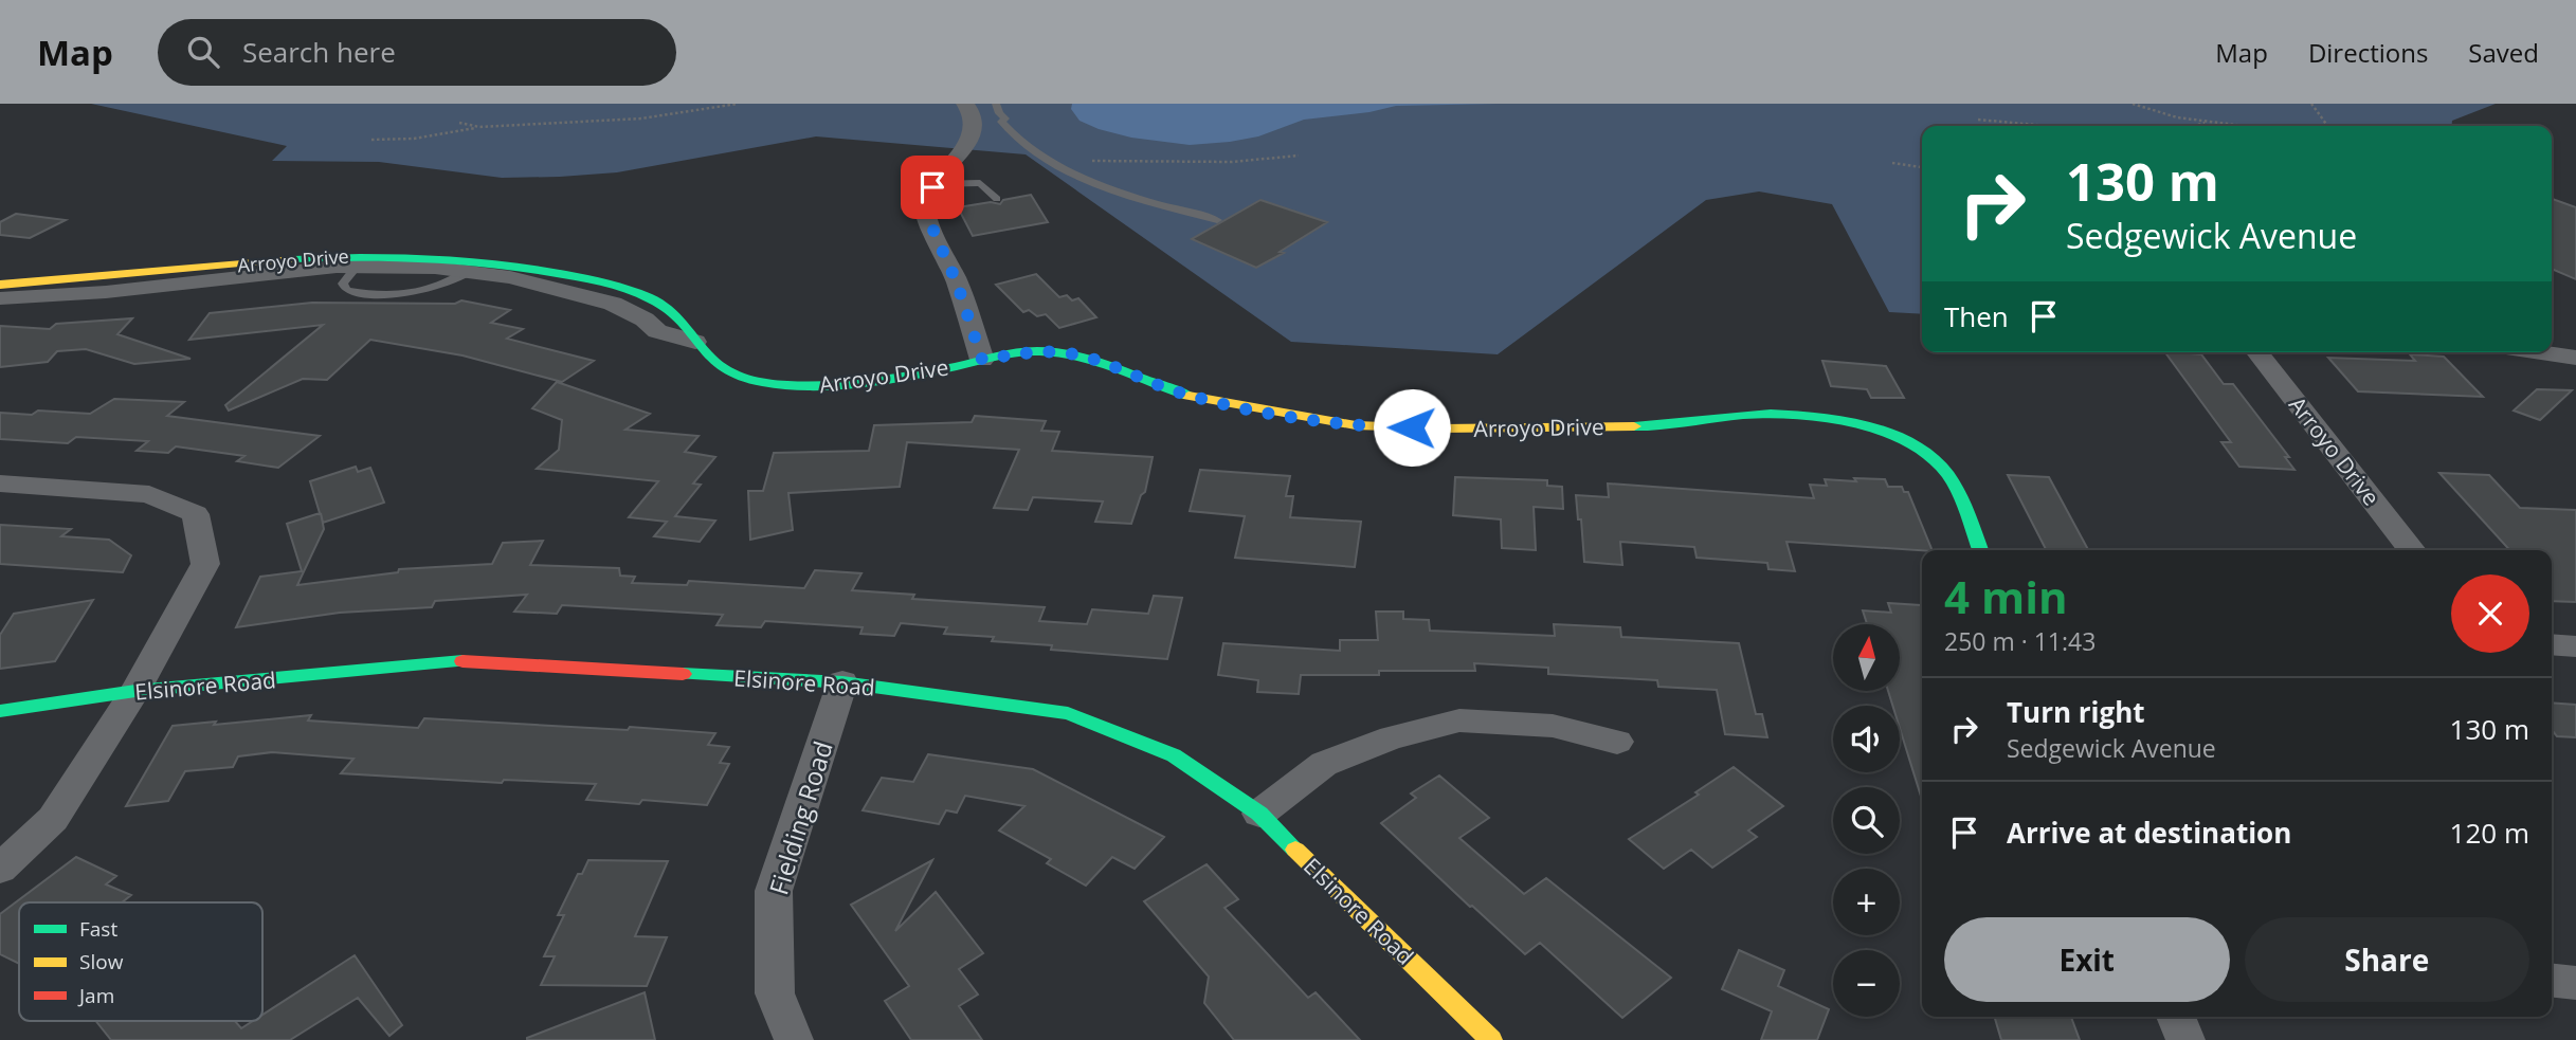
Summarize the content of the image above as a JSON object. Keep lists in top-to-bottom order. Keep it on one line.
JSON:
{"streets":{"street":["Arroyo Drive","Elsinore Road","Fielding Road"]},"crossings":[["Elsinore Road","Fielding Road"]],"legend":["Fast","Slow","Jam"],"north":"top","page":{"header":"Map","search":"Search here","nav":["Map","Directions","Saved"],"turn":["130 m","Sedgewick Avenue"],"then":"Then","heading":["4 min","250 m · 11:43"],"map_buttons":["+","−"],"list":[{"name":"Turn right","note":"Sedgewick Avenue","value":"130 m"},{"name":"Arrive at destination","value":"120 m"}],"buttons":["Exit","Share"]}}
